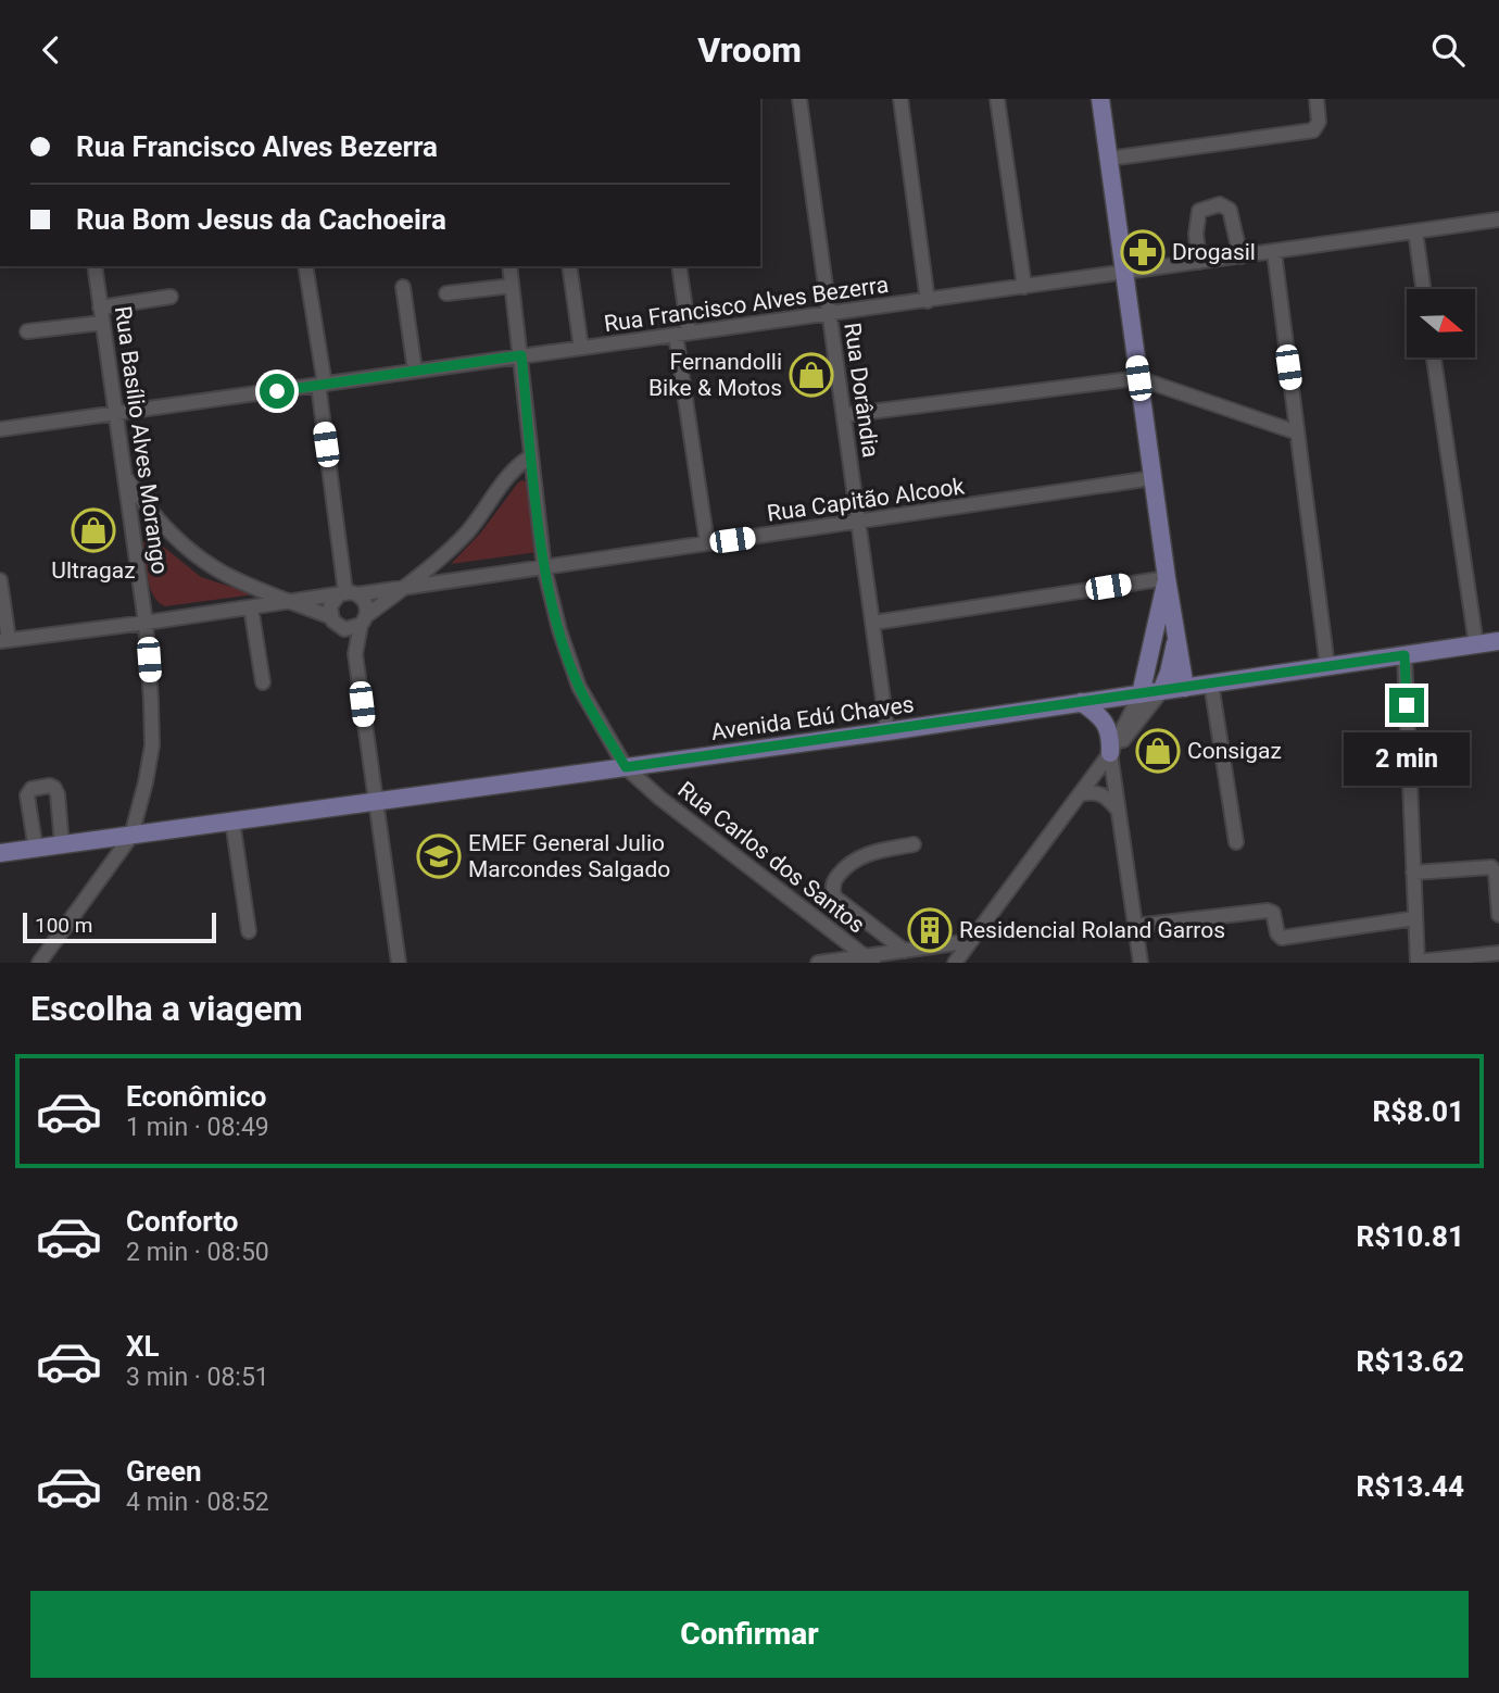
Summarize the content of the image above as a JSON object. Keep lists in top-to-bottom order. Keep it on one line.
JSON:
{"streets":{"main road":["Avenida Edú Chaves"],"street":["Rua Francisco Alves Bezerra","Rua Dorândia","Rua Basílio Alves Morango","Rua Capitão Alcook","Rua Carlos dos Santos"]},"crossings":[["Rua Francisco Alves Bezerra","Rua Dorândia"],["Rua Francisco Alves Bezerra","Rua Basílio Alves Morango"],["Rua Francisco Alves Bezerra","Rua Carlos dos Santos"],["Rua Dorândia","Rua Capitão Alcook"],["Rua Dorândia","Avenida Edú Chaves"],["Rua Capitão Alcook","Rua Carlos dos Santos"],["Avenida Edú Chaves","Rua Carlos dos Santos"]],"places":{"pharmacy":["Drogasil"],"shop":["Fernandolli Bike & Motos","Ultragaz","Consigaz"],"school or university":["EMEF General Julio Marcondes Salgado"],"building":["Residencial Roland Garros"]},"scale_bar":"100 m","north":"right","page":{"header":"Vroom","banner":["Rua Francisco Alves Bezerra","Rua Bom Jesus da Cachoeira"],"bubble":"2 min","scale":"100 m","heading":"Escolha a viagem","list":[{"name":"Econômico","note":"1 min · 08:49","value":"R$8.01"},{"name":"Conforto","note":"2 min · 08:50","value":"R$10.81"},{"name":"XL","note":"3 min · 08:51","value":"R$13.62"},{"name":"Green","note":"4 min · 08:52","value":"R$13.44"}],"buttons":"Confirmar"}}
